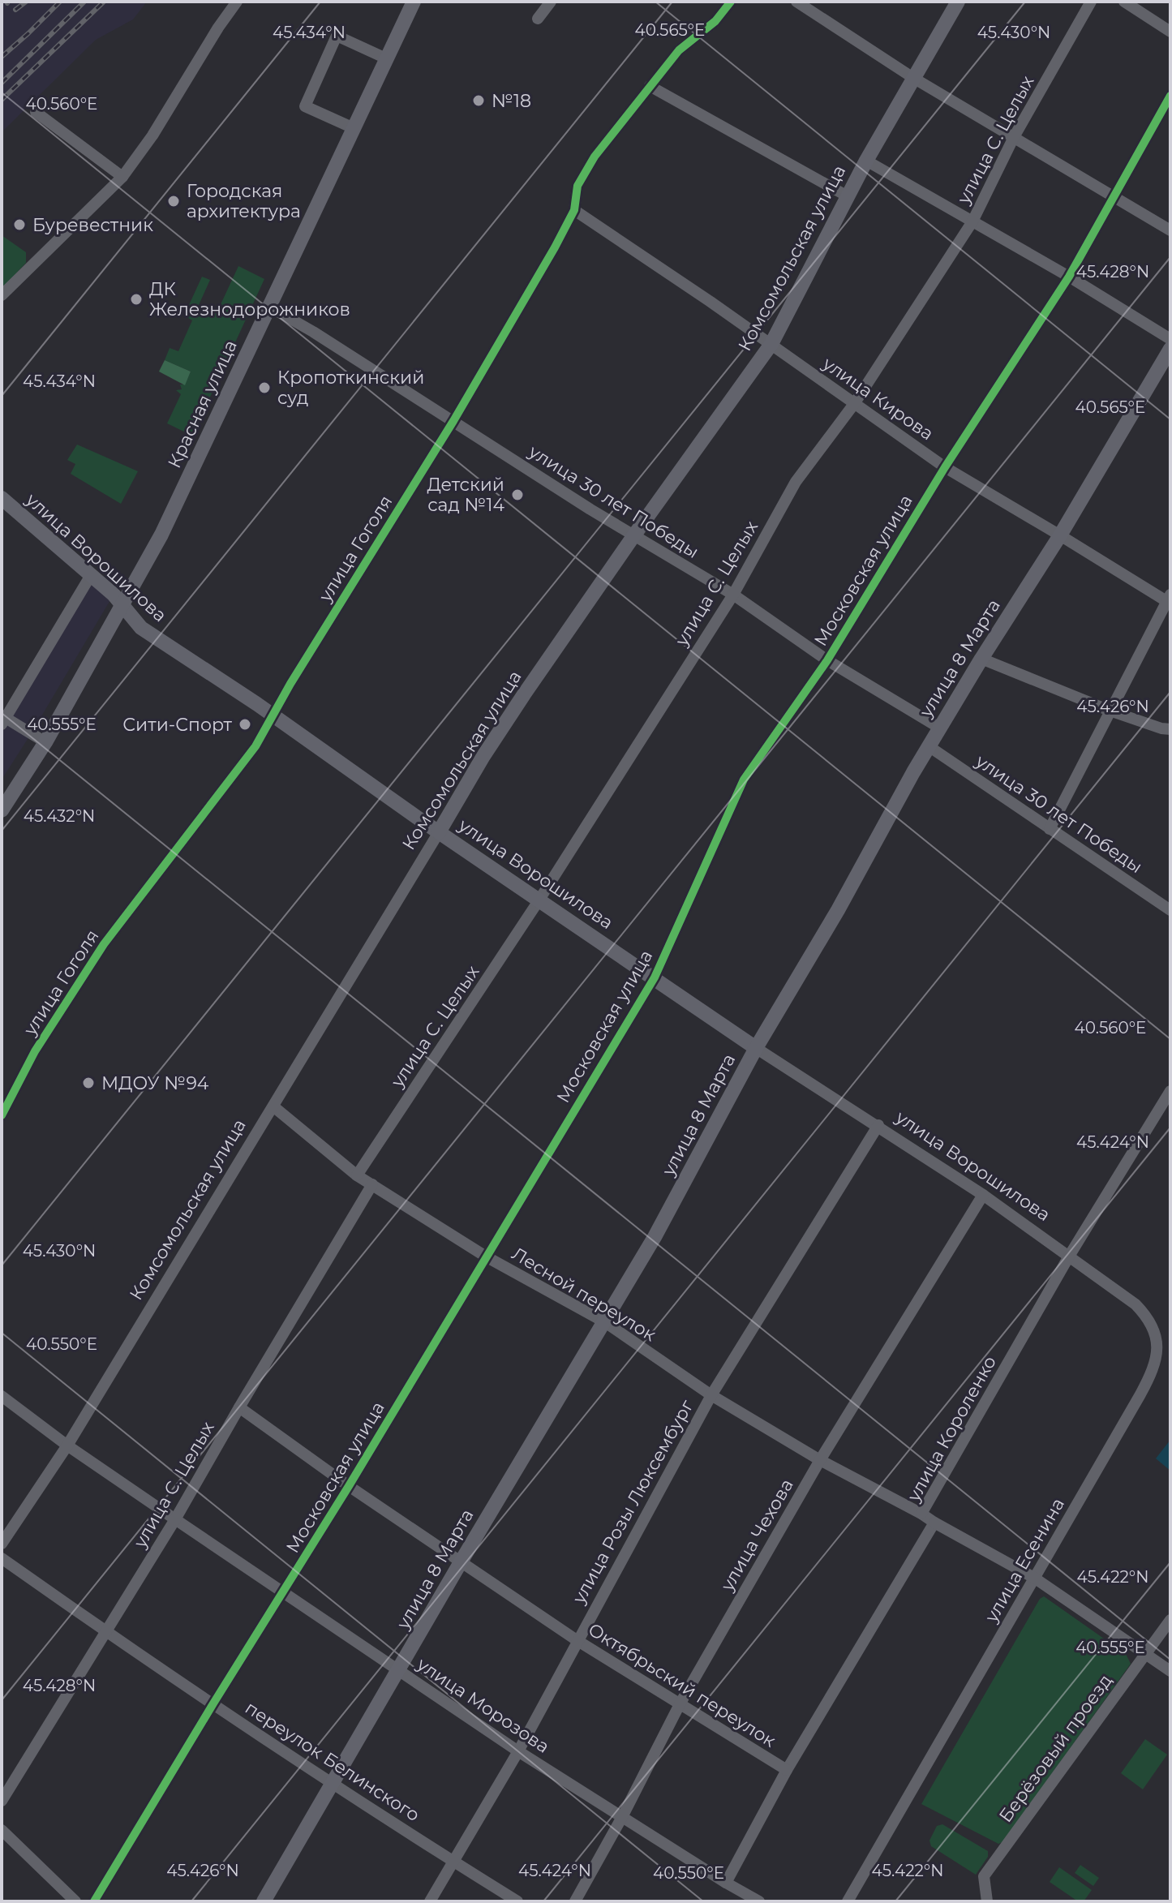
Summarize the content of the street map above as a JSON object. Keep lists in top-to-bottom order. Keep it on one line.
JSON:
{"streets":{"main road":["Комсомольская улица","Красная улица","улица Ворошилова","улица 8 Марта"],"street":["улица С. Целых","улица Кирова","улица 30 лет Победы","улица Гоголя","Московская улица","Лесной переулок","улица Короленко","улица Розы Люксембург","улица Чехова","улица Есенина","Октябрьский переулок","улица Морозова","Берёзовый проезд","переулок Белинского"]},"crossings":[["улица С. Целых","улица Кирова"],["улица С. Целых","улица 30 лет Победы"],["улица С. Целых","улица Ворошилова"],["улица С. Целых","Лесной переулок"],["улица С. Целых","Октябрьский переулок"],["улица С. Целых","улица Морозова"],["улица С. Целых","переулок Белинского"],["Комсомольская улица","улица Кирова"],["Комсомольская улица","улица 30 лет Победы"],["Комсомольская улица","улица Ворошилова"],["Комсомольская улица","Лесной переулок"],["Комсомольская улица","улица Морозова"],["улица Кирова","улица Гоголя"],["улица Кирова","Московская улица"],["улица Кирова","улица 8 Марта"],["Красная улица","улица 30 лет Победы"],["Красная улица","улица Ворошилова"],["улица 30 лет Победы","улица Гоголя"],["улица 30 лет Победы","Московская улица"],["улица 30 лет Победы","улица 8 Марта"],["улица Гоголя","улица Ворошилова"],["улица Ворошилова","Московская улица"],["улица Ворошилова","улица 8 Марта"],["улица Ворошилова","улица Короленко"],["улица Ворошилова","улица Розы Люксембург"],["улица Ворошилова","улица Чехова"],["улица Ворошилова","улица Есенина"],["Московская улица","Лесной переулок"],["Московская улица","Октябрьский переулок"],["Московская улица","улица Морозова"],["Московская улица","переулок Белинского"],["улица 8 Марта","Лесной переулок"],["улица 8 Марта","Октябрьский переулок"],["улица 8 Марта","улица Морозова"],["улица 8 Марта","переулок Белинского"],["Лесной переулок","улица Короленко"],["Лесной переулок","улица Розы Люксембург"],["Лесной переулок","улица Чехова"],["улица Короленко","улица Есенина"],["улица Короленко","Октябрьский переулок"],["улица Короленко","улица Морозова"],["улица Розы Люксембург","Октябрьский переулок"],["улица Розы Люксембург","улица Морозова"],["улица Розы Люксембург","переулок Белинского"],["улица Чехова","Октябрьский переулок"],["улица Чехова","улица Морозова"]],"places":["№18","Городская архитектура","Буревестник","ДК Железнодорожников","Кропоткинский суд","Детский сад №14","Сити-Спорт","МДОУ №94"],"coordinates":["40.565°E","45.434°N","45.430°N","40.560°E","45.428°N","45.426°N","40.555°E","45.432°N","45.424°N","40.550°E","45.422°N"]}
